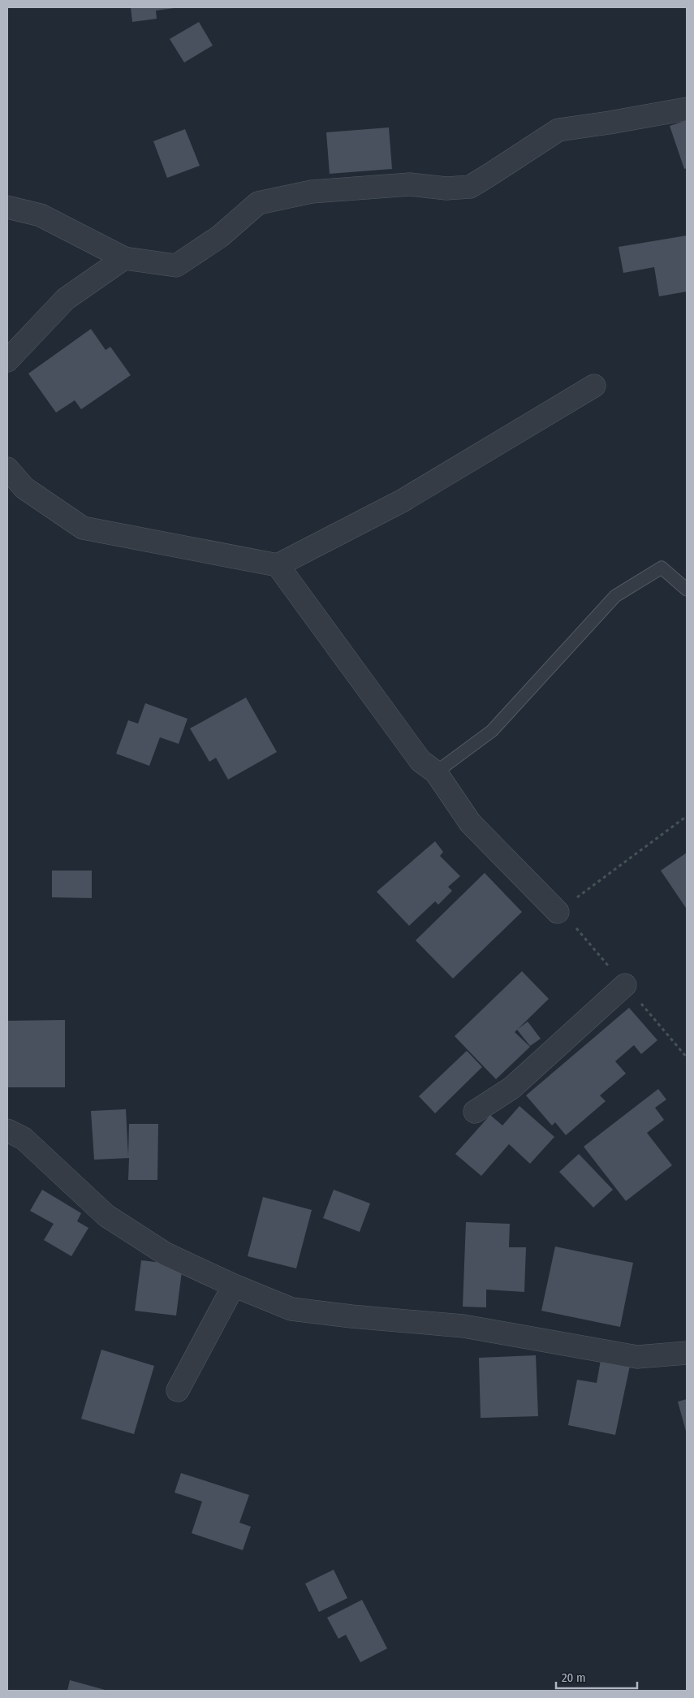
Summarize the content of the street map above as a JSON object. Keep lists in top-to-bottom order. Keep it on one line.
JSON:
{"scale_bar":"20 m"}
